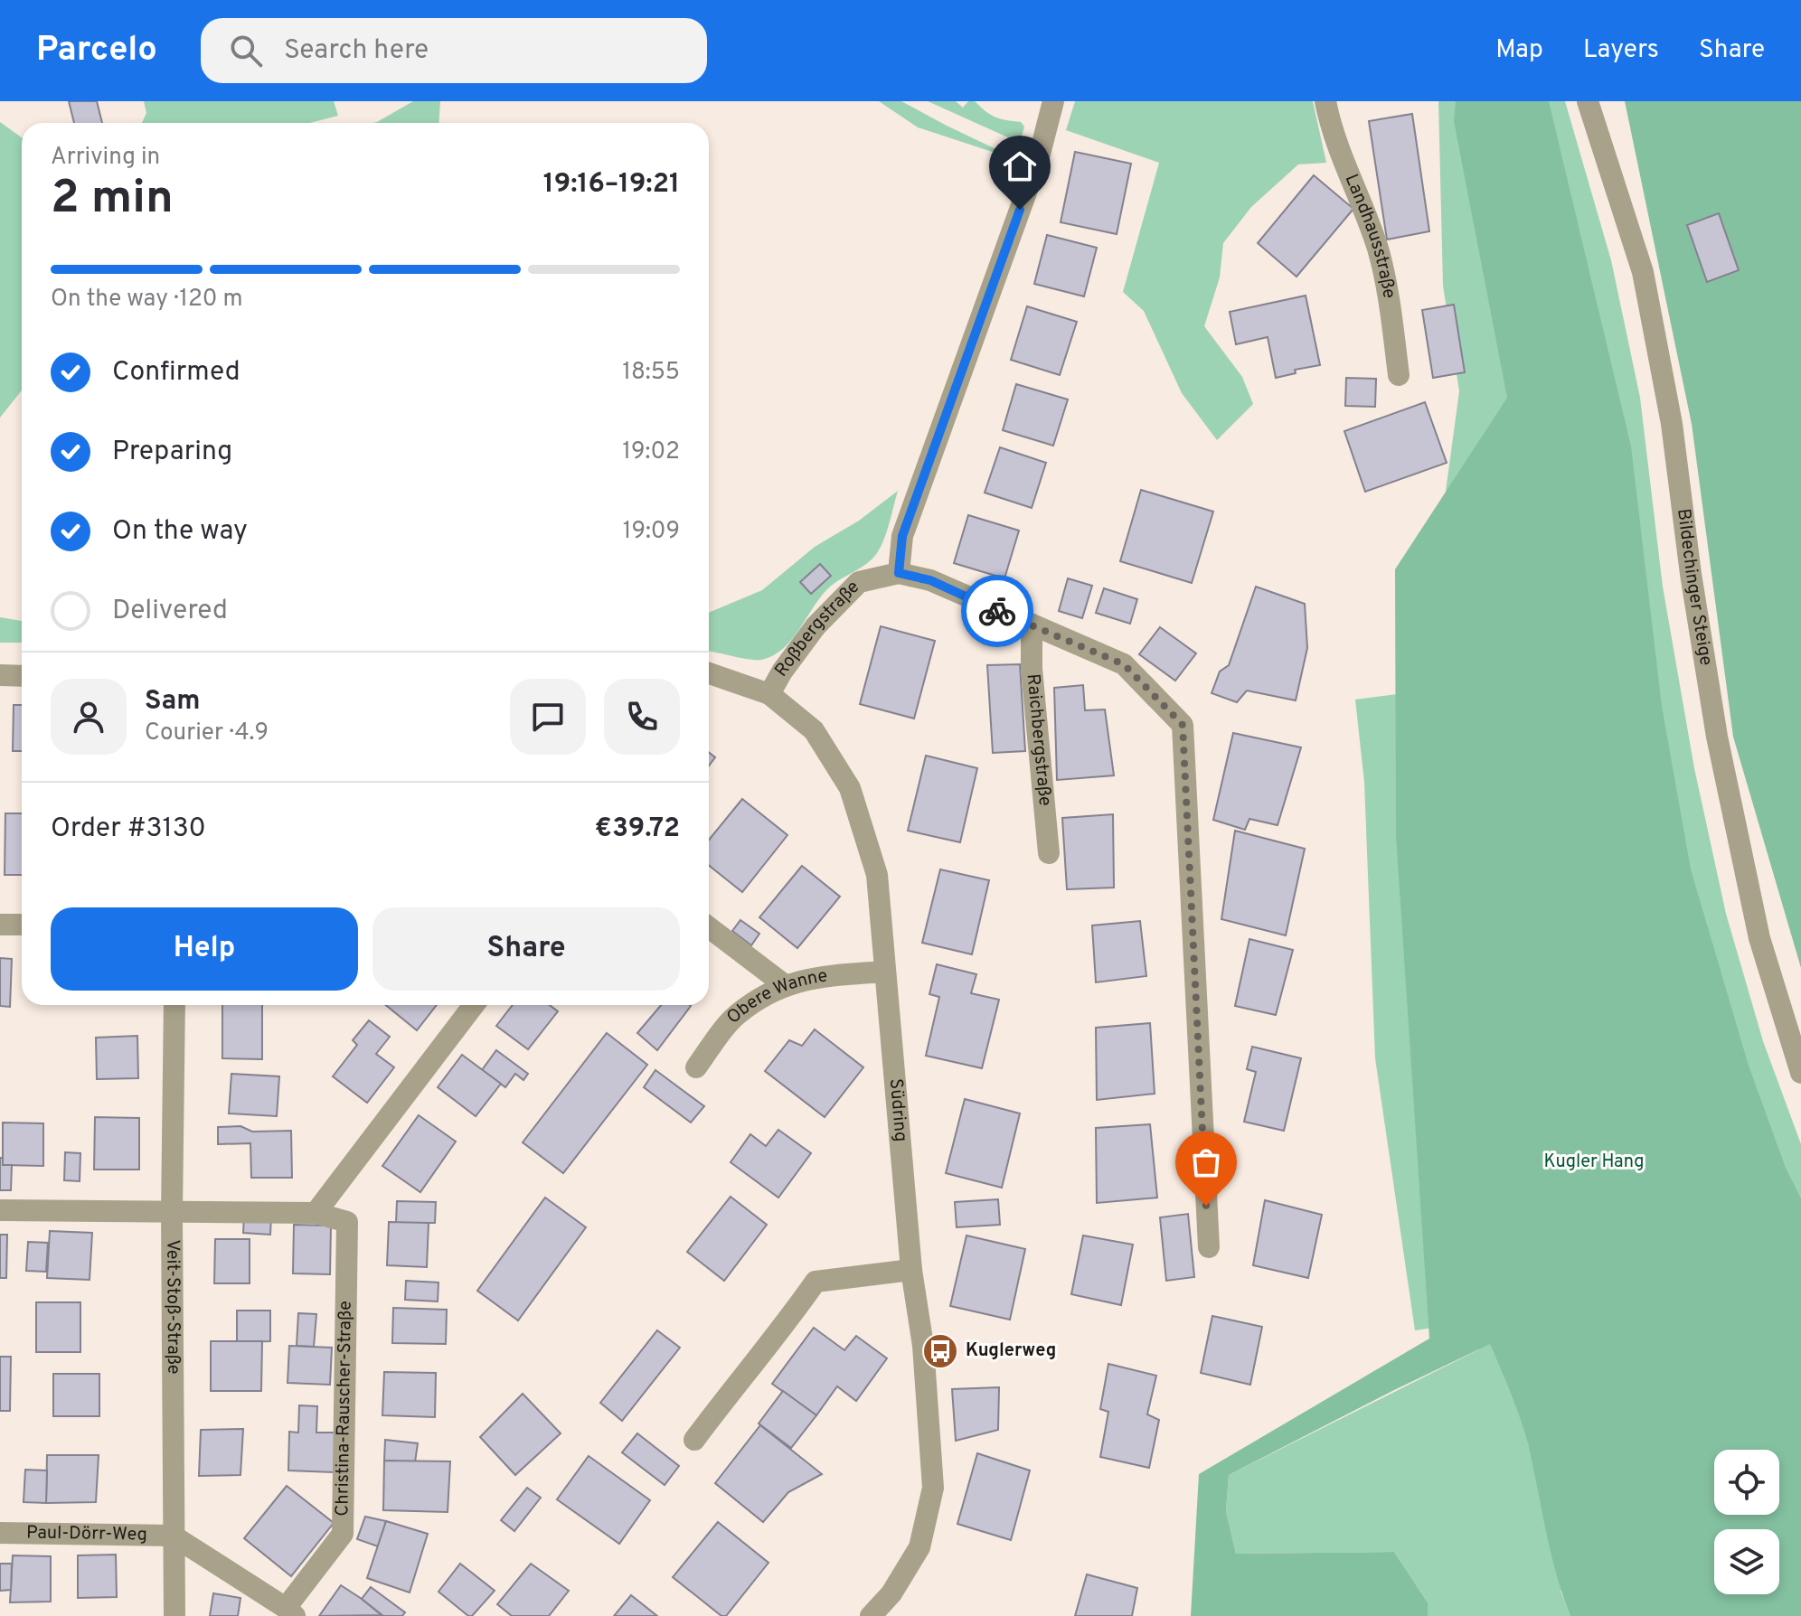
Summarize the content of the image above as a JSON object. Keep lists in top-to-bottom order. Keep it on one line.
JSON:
{"streets":{"street":["Landhausstraße","Bildechinger Steige","Roßbergstraße","Raichbergstraße","Obere Wanne","Südring","Veit-Stoß-Straße","Christina-Rauscher-Straße","Paul-Dörr-Weg"]},"crossings":[["Roßbergstraße","Südring"],["Obere Wanne","Südring"],["Veit-Stoß-Straße","Christina-Rauscher-Straße"],["Veit-Stoß-Straße","Paul-Dörr-Weg"],["Christina-Rauscher-Straße","Paul-Dörr-Weg"]],"parks":["Kugler Hang"],"places":{"bus stop":["Kuglerweg"]},"page":{"header":"Parcelo","search":"Search here","nav":["Map","Layers","Share"],"heading":["2 min","Arriving in","19:16–19:21"],"panel":["Sam","Courier · 4.9","Order #3130","€39.72"],"bar":"On the way · 120 m","list":[["Confirmed","18:55"],["Preparing","19:02"],["On the way","19:09"],"Delivered"],"buttons":["Help","Share"]}}
